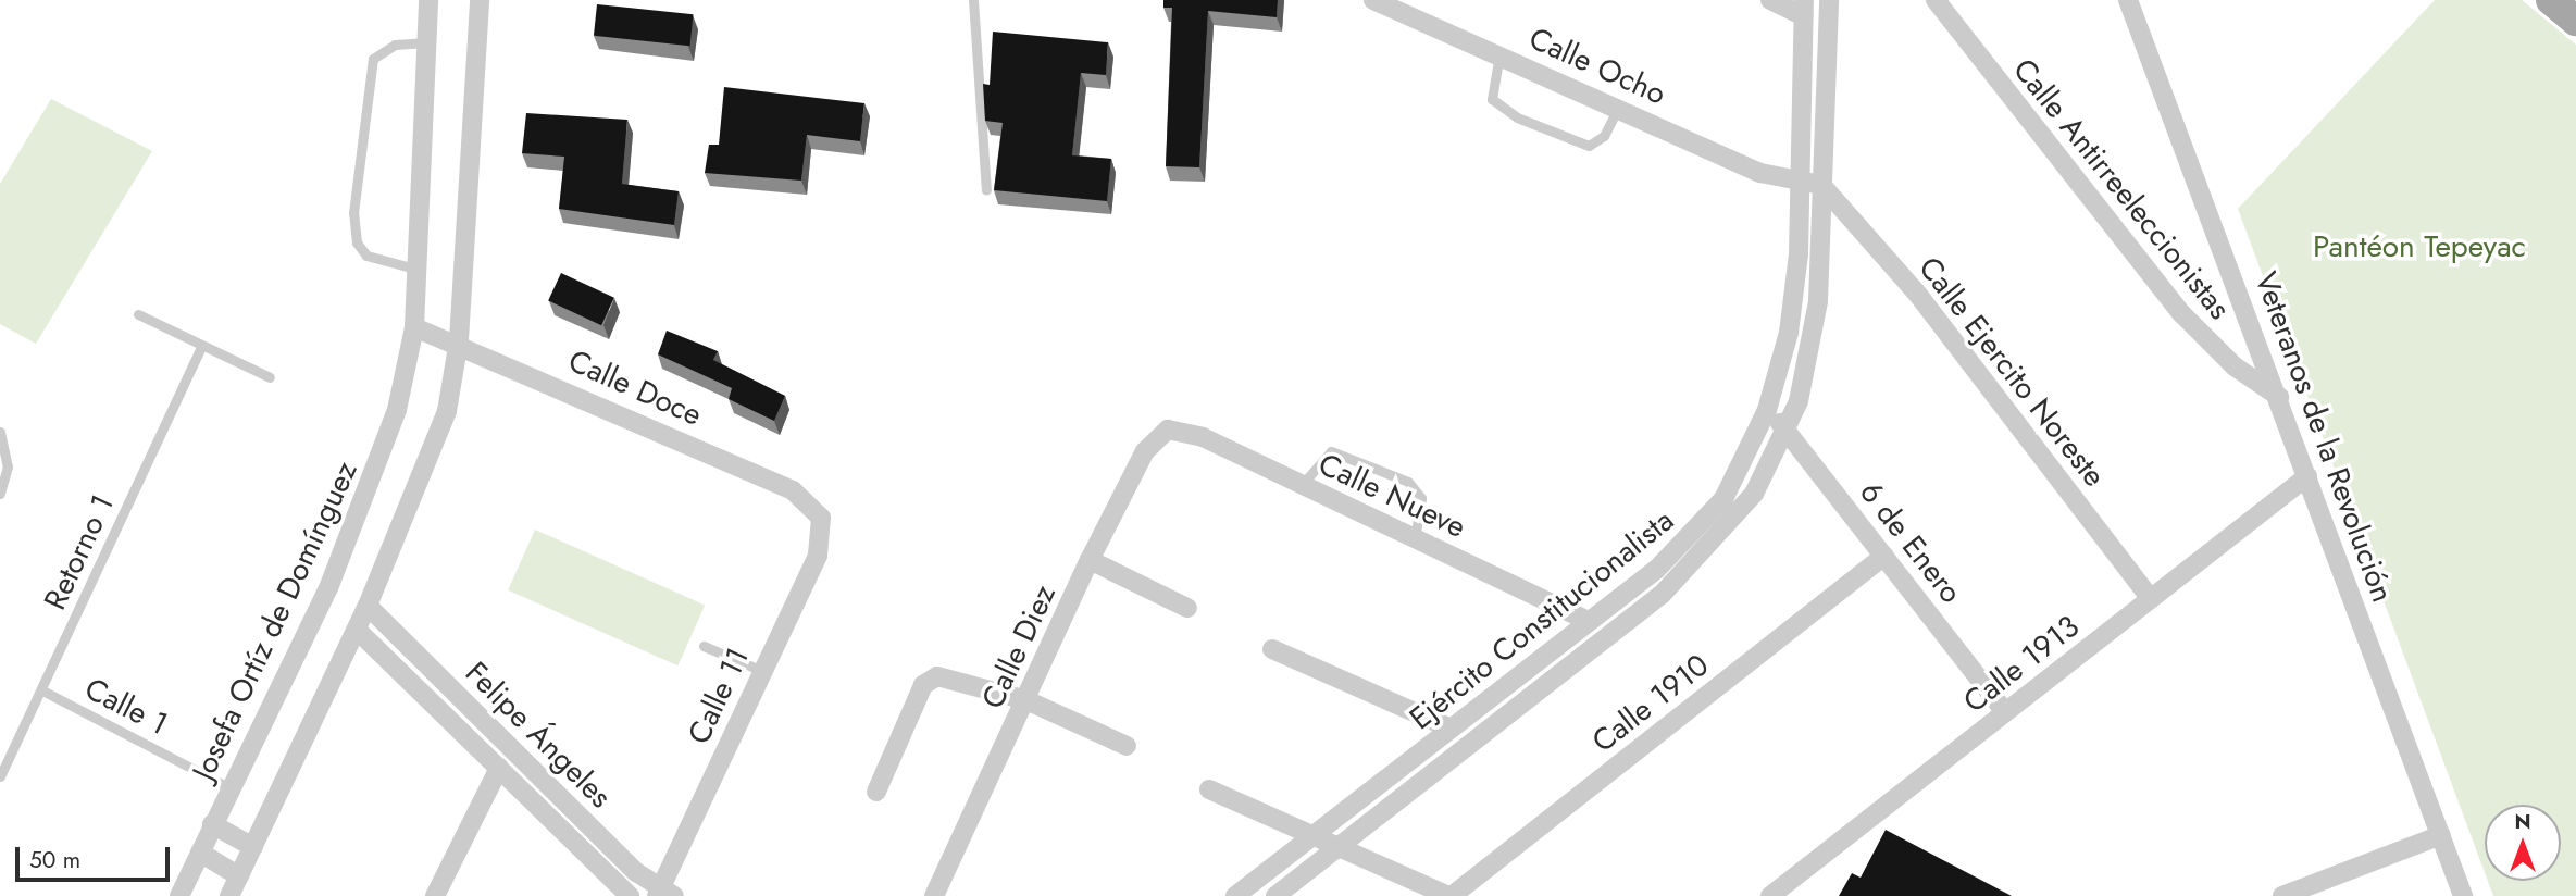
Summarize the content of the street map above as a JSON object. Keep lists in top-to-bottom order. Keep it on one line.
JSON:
{"streets":{"street":["Calle Ocho","Calle Antirreeleccionistas","Calle Ejercito Noreste","Calle Doce","Veteranos de la Revolución","Calle Nueve","6 de Enero","Ejército Constitucionalista","Josefa Ortíz de Domínguez","Calle Diez","Calle 1913","Calle 11","Calle 1910","Felipe Ángeles"],"lane":["Retorno 1","Calle 1"]},"crossings":[["Calle Ocho","Calle Ejercito Noreste"],["Calle Ocho","Ejército Constitucionalista"],["Calle Antirreeleccionistas","Veteranos de la Revolución"],["Calle Ejercito Noreste","Ejército Constitucionalista"],["Calle Ejercito Noreste","Calle 1913"],["Calle Doce","Josefa Ortíz de Domínguez"],["Calle Doce","Calle 11"],["Veteranos de la Revolución","Calle 1913"],["Calle Nueve","Ejército Constitucionalista"],["Calle Nueve","Calle Diez"],["6 de Enero","Ejército Constitucionalista"],["6 de Enero","Calle 1913"],["6 de Enero","Calle 1910"],["Retorno 1","Calle 1"],["Josefa Ortíz de Domínguez","Calle 1"],["Calle 11","Felipe Ángeles"]],"parks":["Pantéon Tepeyac"],"scale_bar":"50 m","north":"top"}
